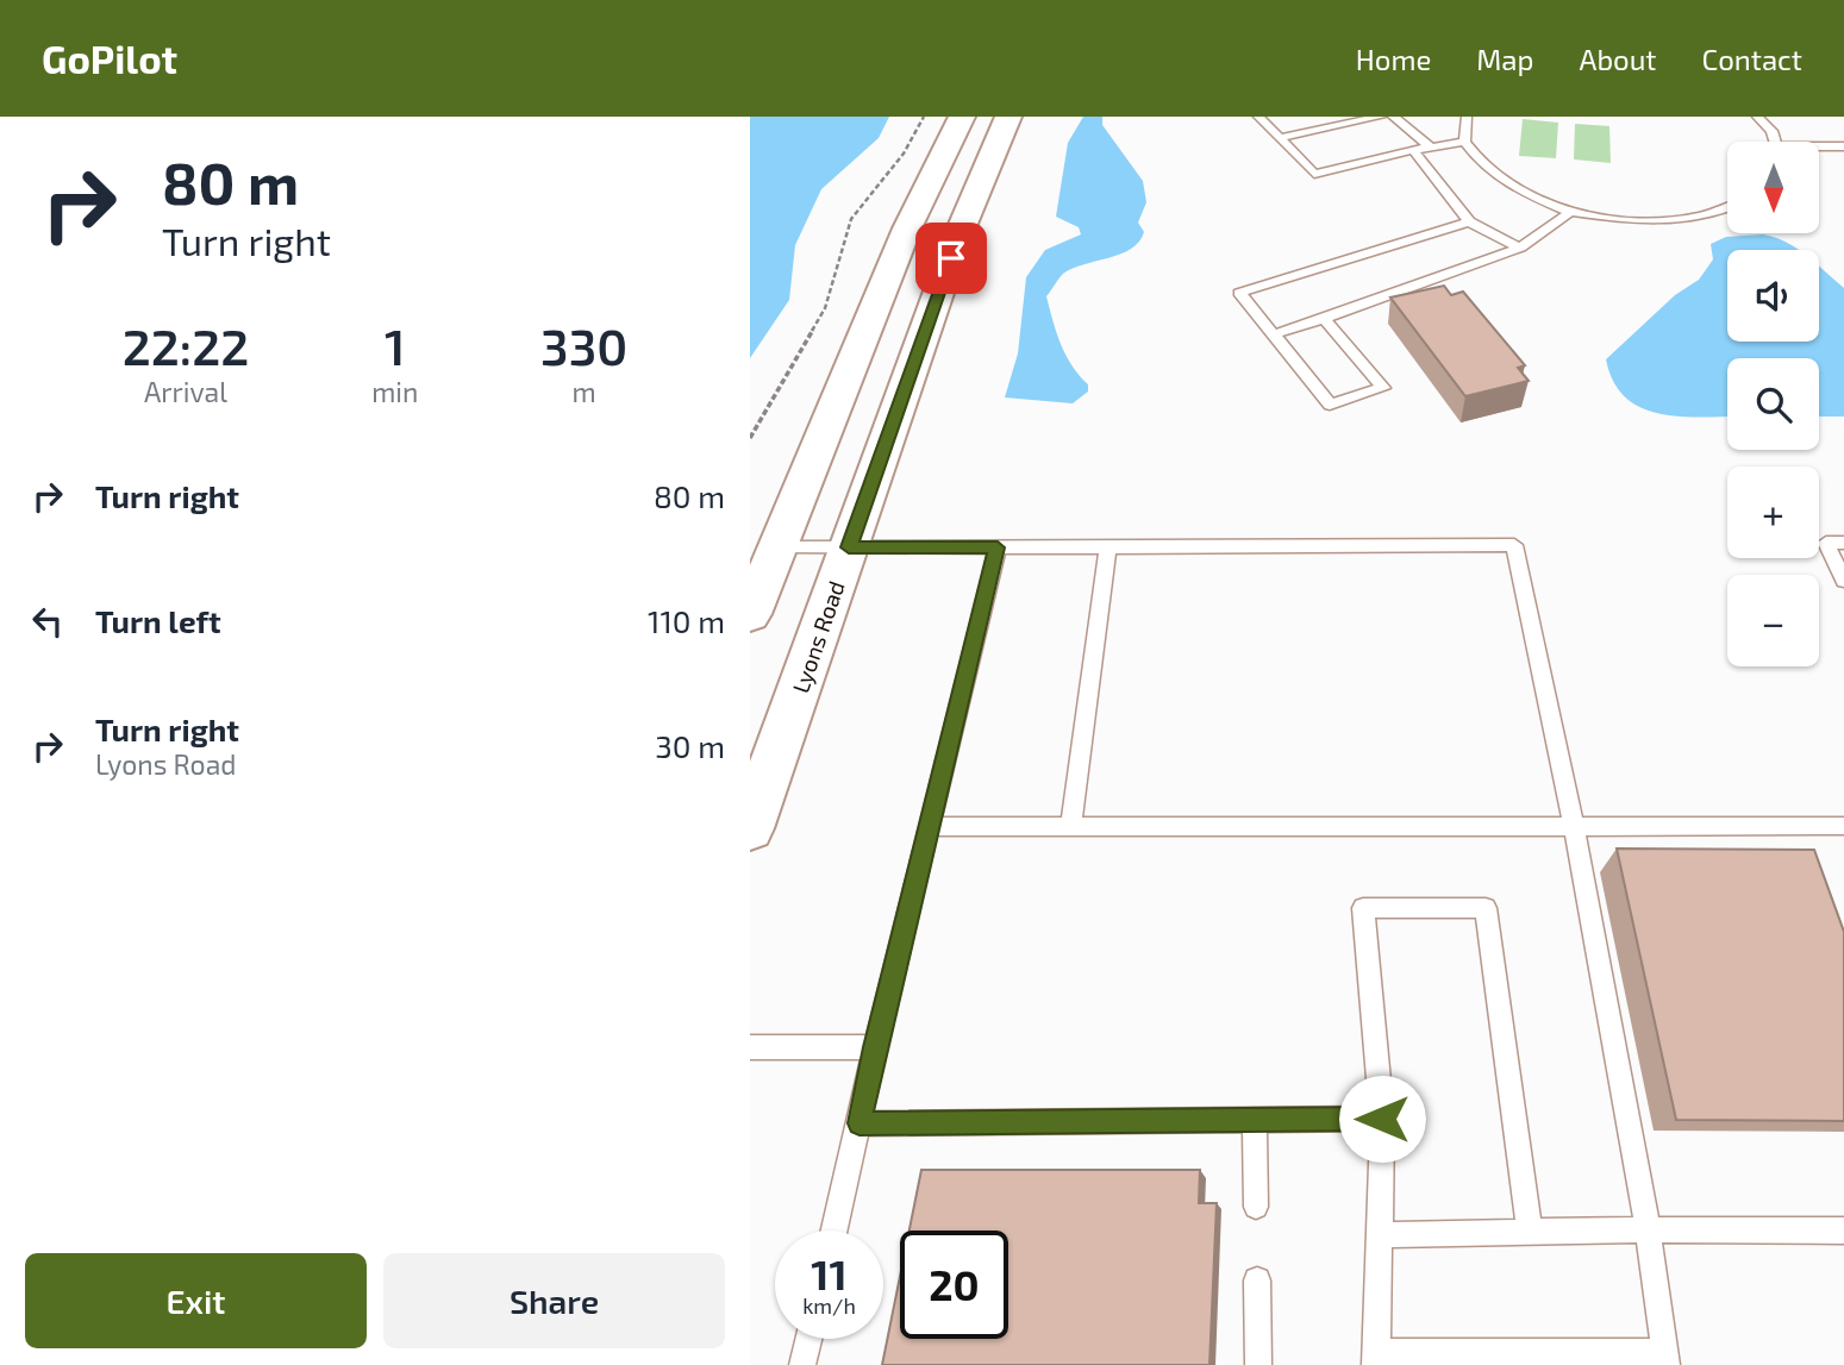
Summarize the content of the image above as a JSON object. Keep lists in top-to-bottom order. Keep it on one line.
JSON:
{"streets":{"main road":["Lyons Road"]},"north":"bottom","page":{"header":"GoPilot","nav":["Home","Map","About","Contact"],"turn":["80 m","Turn right"],"map_buttons":["+","−"],"eta":["22:22","Arrival","1","min","330","m"],"list":[{"name":"Turn right","value":"80 m"},{"name":"Turn left","value":"110 m"},{"name":"Turn right","note":"Lyons Road","value":"30 m"}],"speed":"11 km/h","limit":"20","buttons":["Exit","Share"]}}
